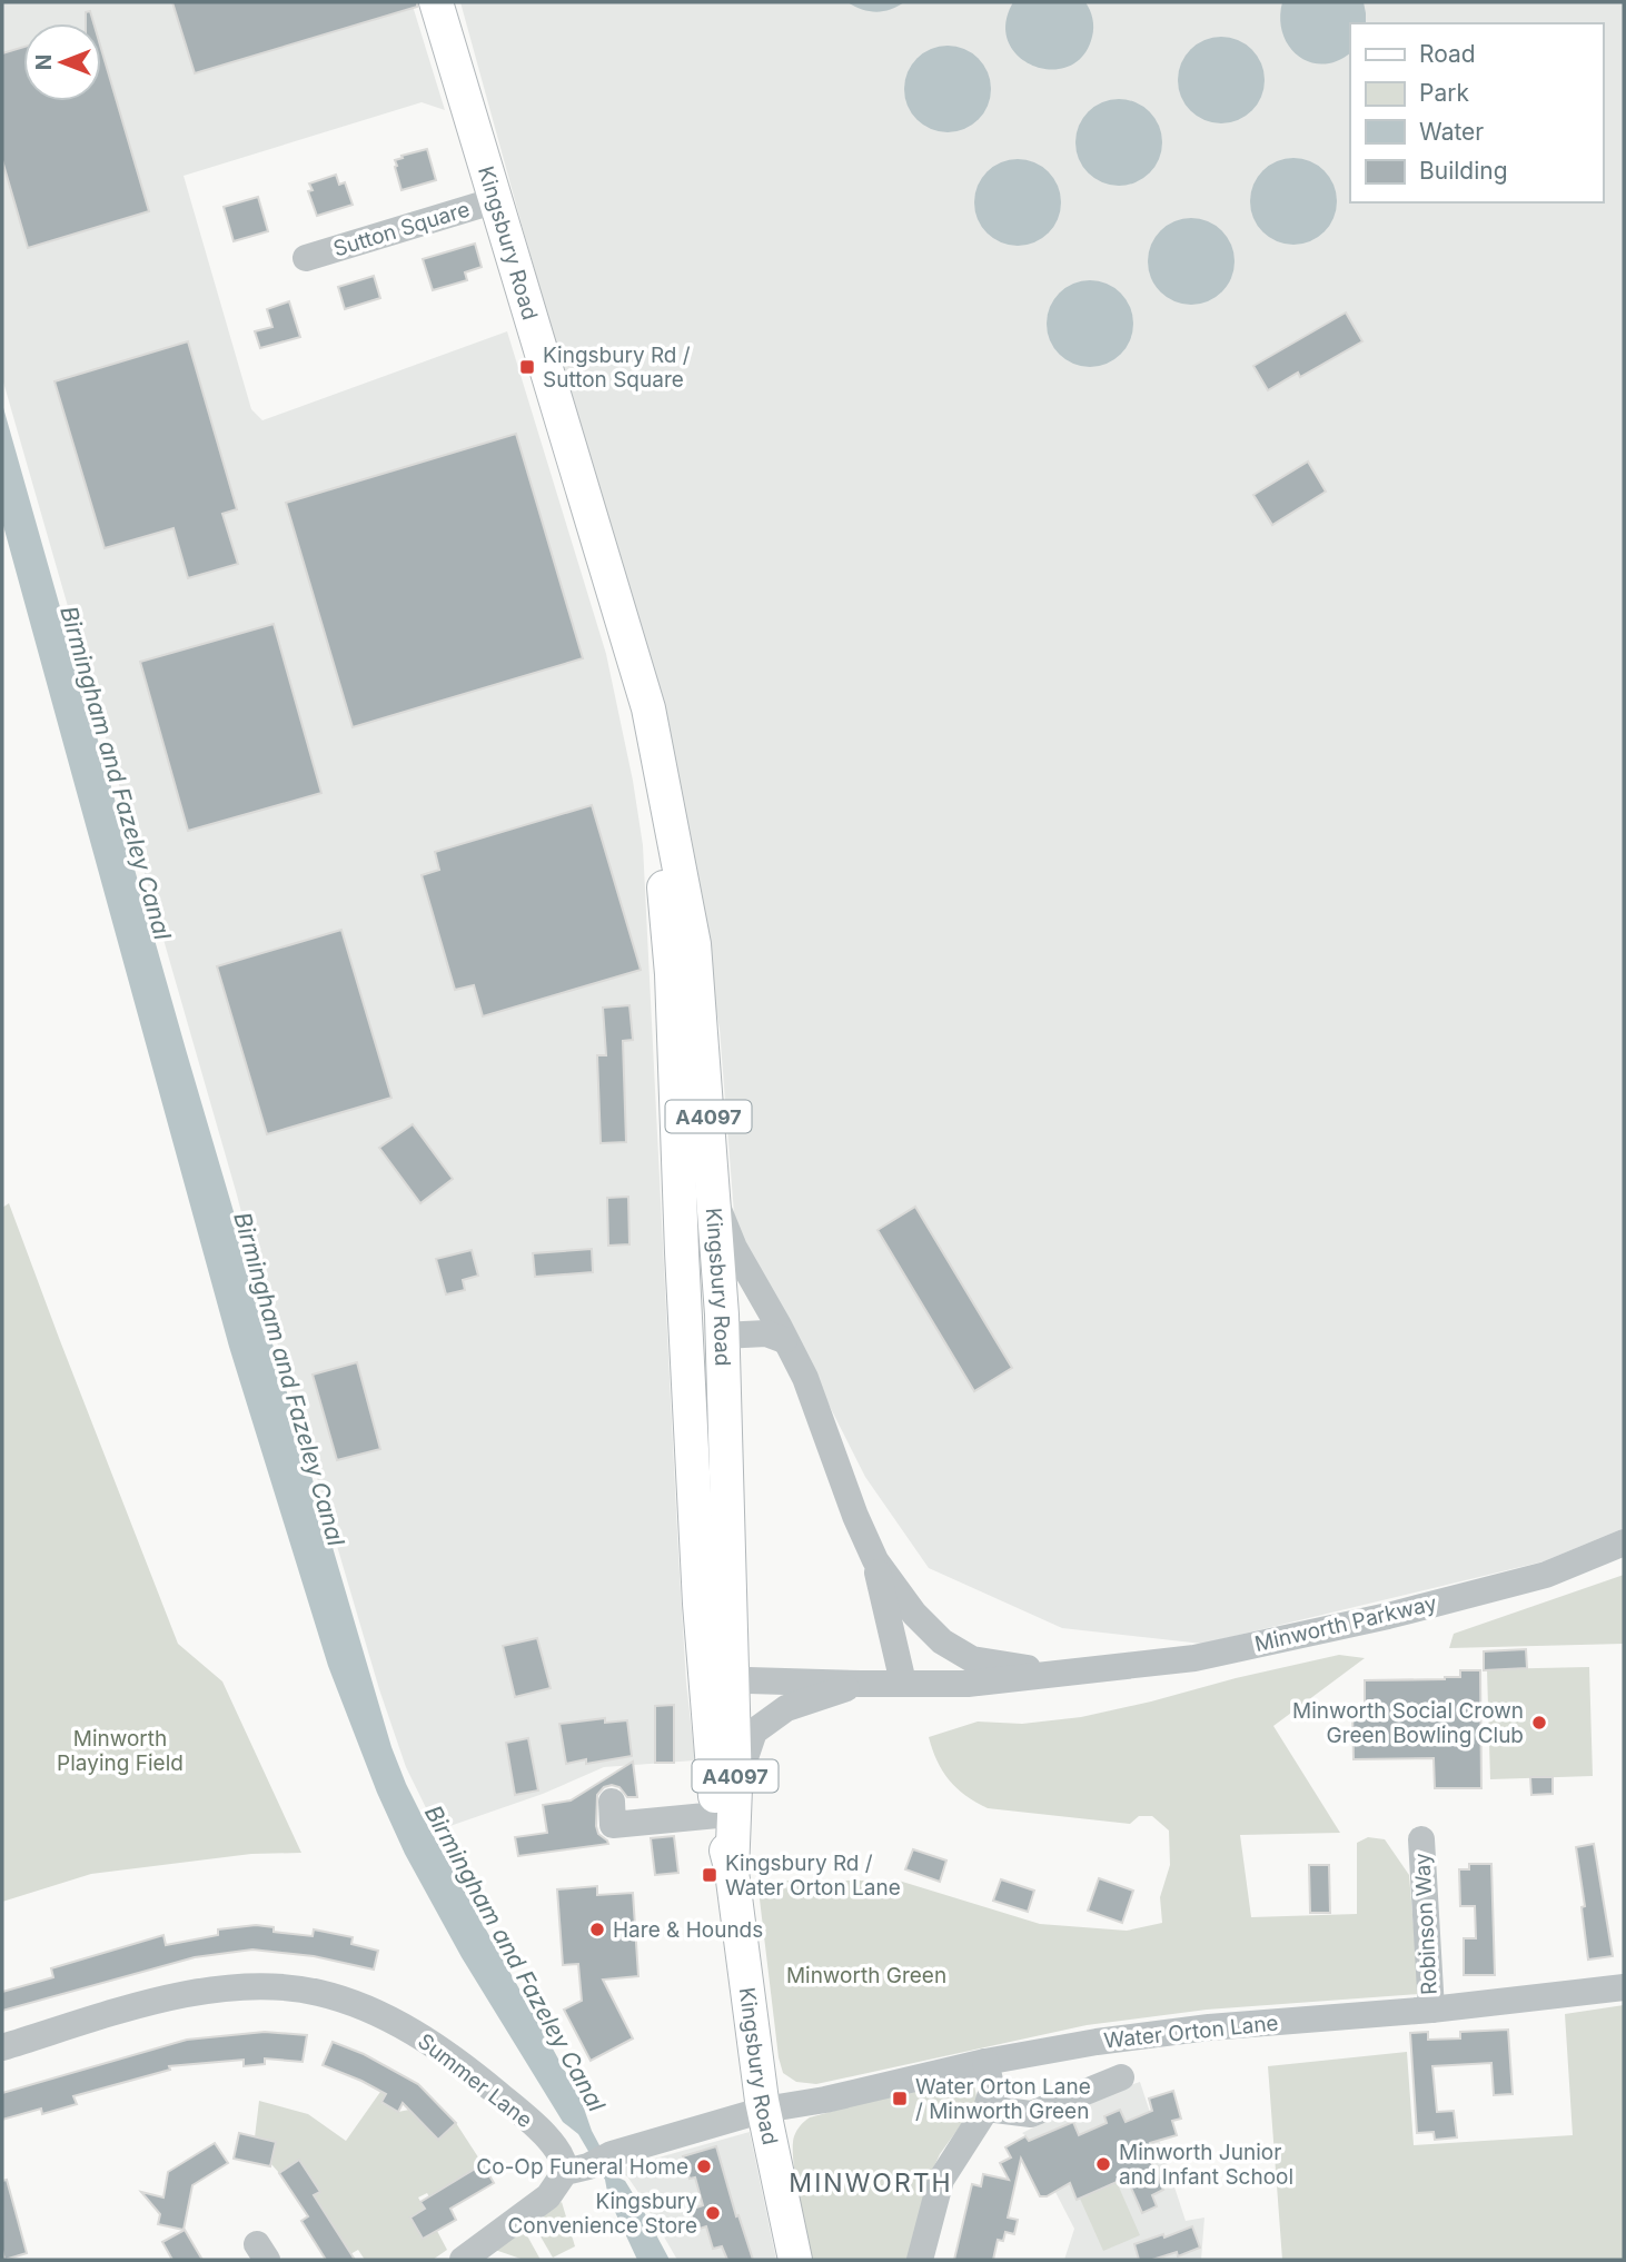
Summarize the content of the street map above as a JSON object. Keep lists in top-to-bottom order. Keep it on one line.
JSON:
{"streets":{"main road":["Kingsbury Road","A4097"],"street":["Sutton Square","Minworth Parkway","Robinson Way","Water Orton Lane","Summer Lane"]},"crossings":[["Sutton Square","Kingsbury Road"],["Kingsbury Road","Minworth Parkway"],["Kingsbury Road","Water Orton Lane"],["Robinson Way","Water Orton Lane"],["Water Orton Lane","Summer Lane"]],"districts":["MINWORTH"],"water":["Birmingham and Fazeley Canal"],"parks":["Minworth Playing Field","Minworth Green"],"places":{"transit":["Kingsbury Rd / Sutton Square","Kingsbury Rd / Water Orton Lane","Water Orton Lane / Minworth Green"],"other":["Minworth Social Crown Green Bowling Club","Hare & Hounds","Minworth Junior and Infant School","Co-Op Funeral Home","Kingsbury Convenience Store"]},"legend":["Road","Park","Water","Building"],"north":"left"}
